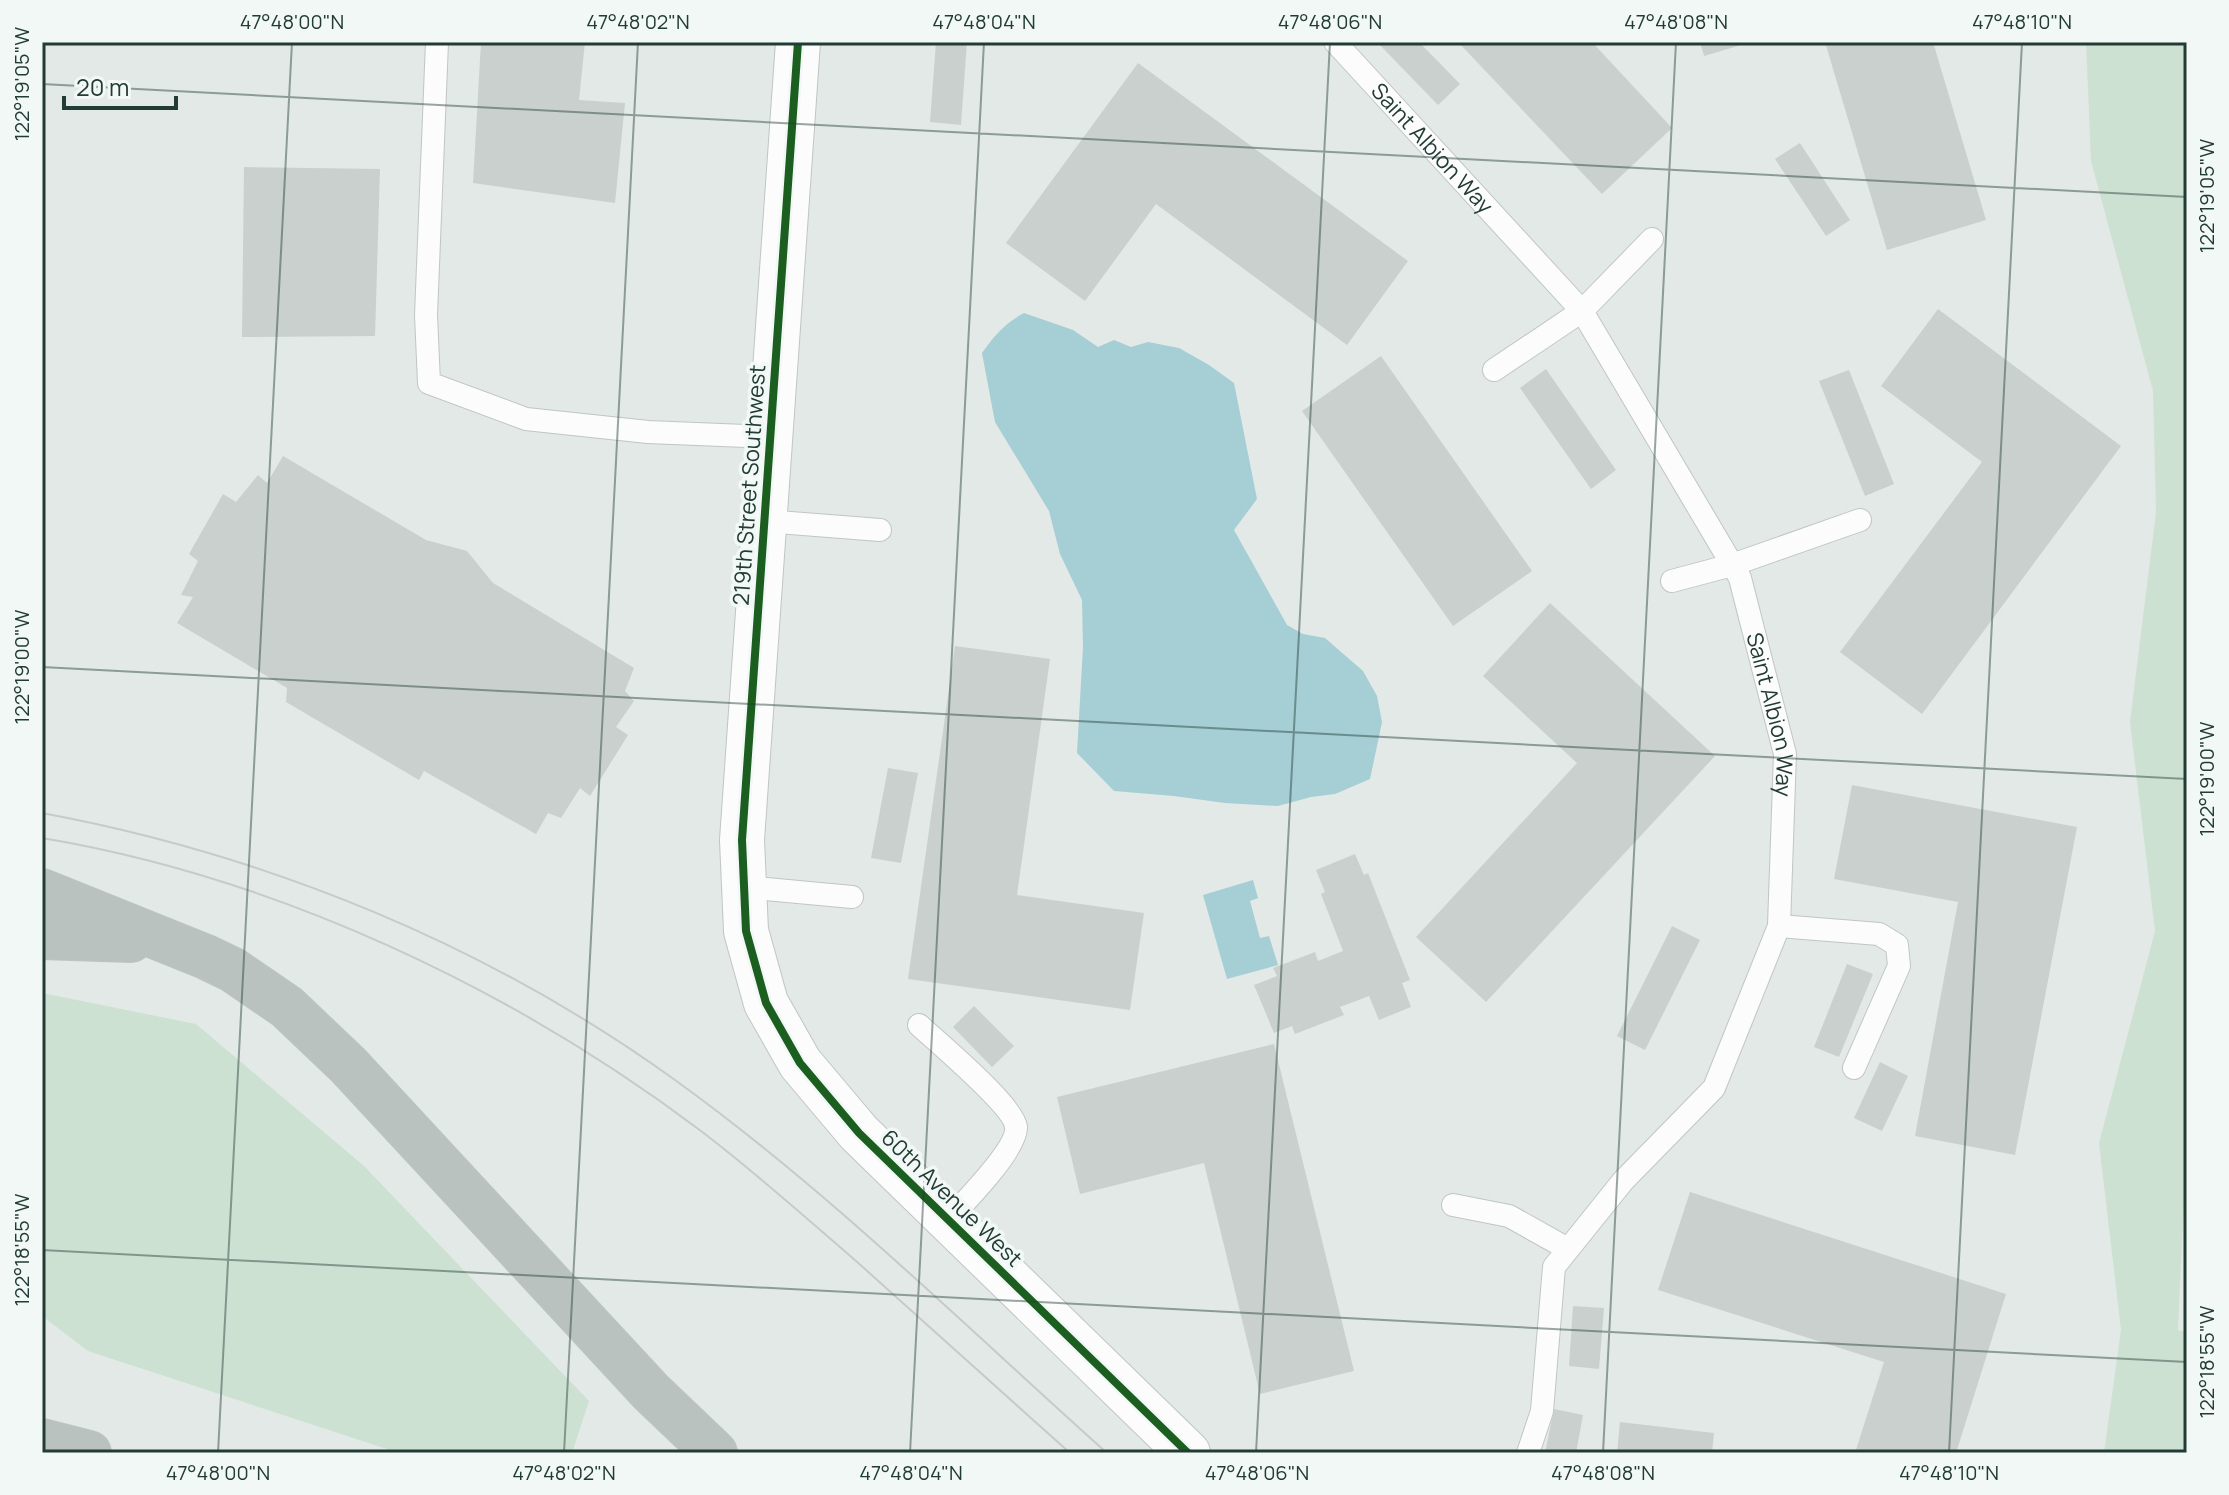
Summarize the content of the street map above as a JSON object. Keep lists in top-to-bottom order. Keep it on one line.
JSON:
{"streets":{"street":["219th Street Southwest","60th Avenue West"],"lane":["Saint Albion Way"]},"crossings":[["219th Street Southwest","60th Avenue West"]],"scale_bar":"20 m","coordinates":["47°48'00\"N","47°48'02\"N","47°48'04\"N","47°48'06\"N","47°48'08\"N","47°48'10\"N","122°19'05\"W","122°19'00\"W","122°18'55\"W"]}
